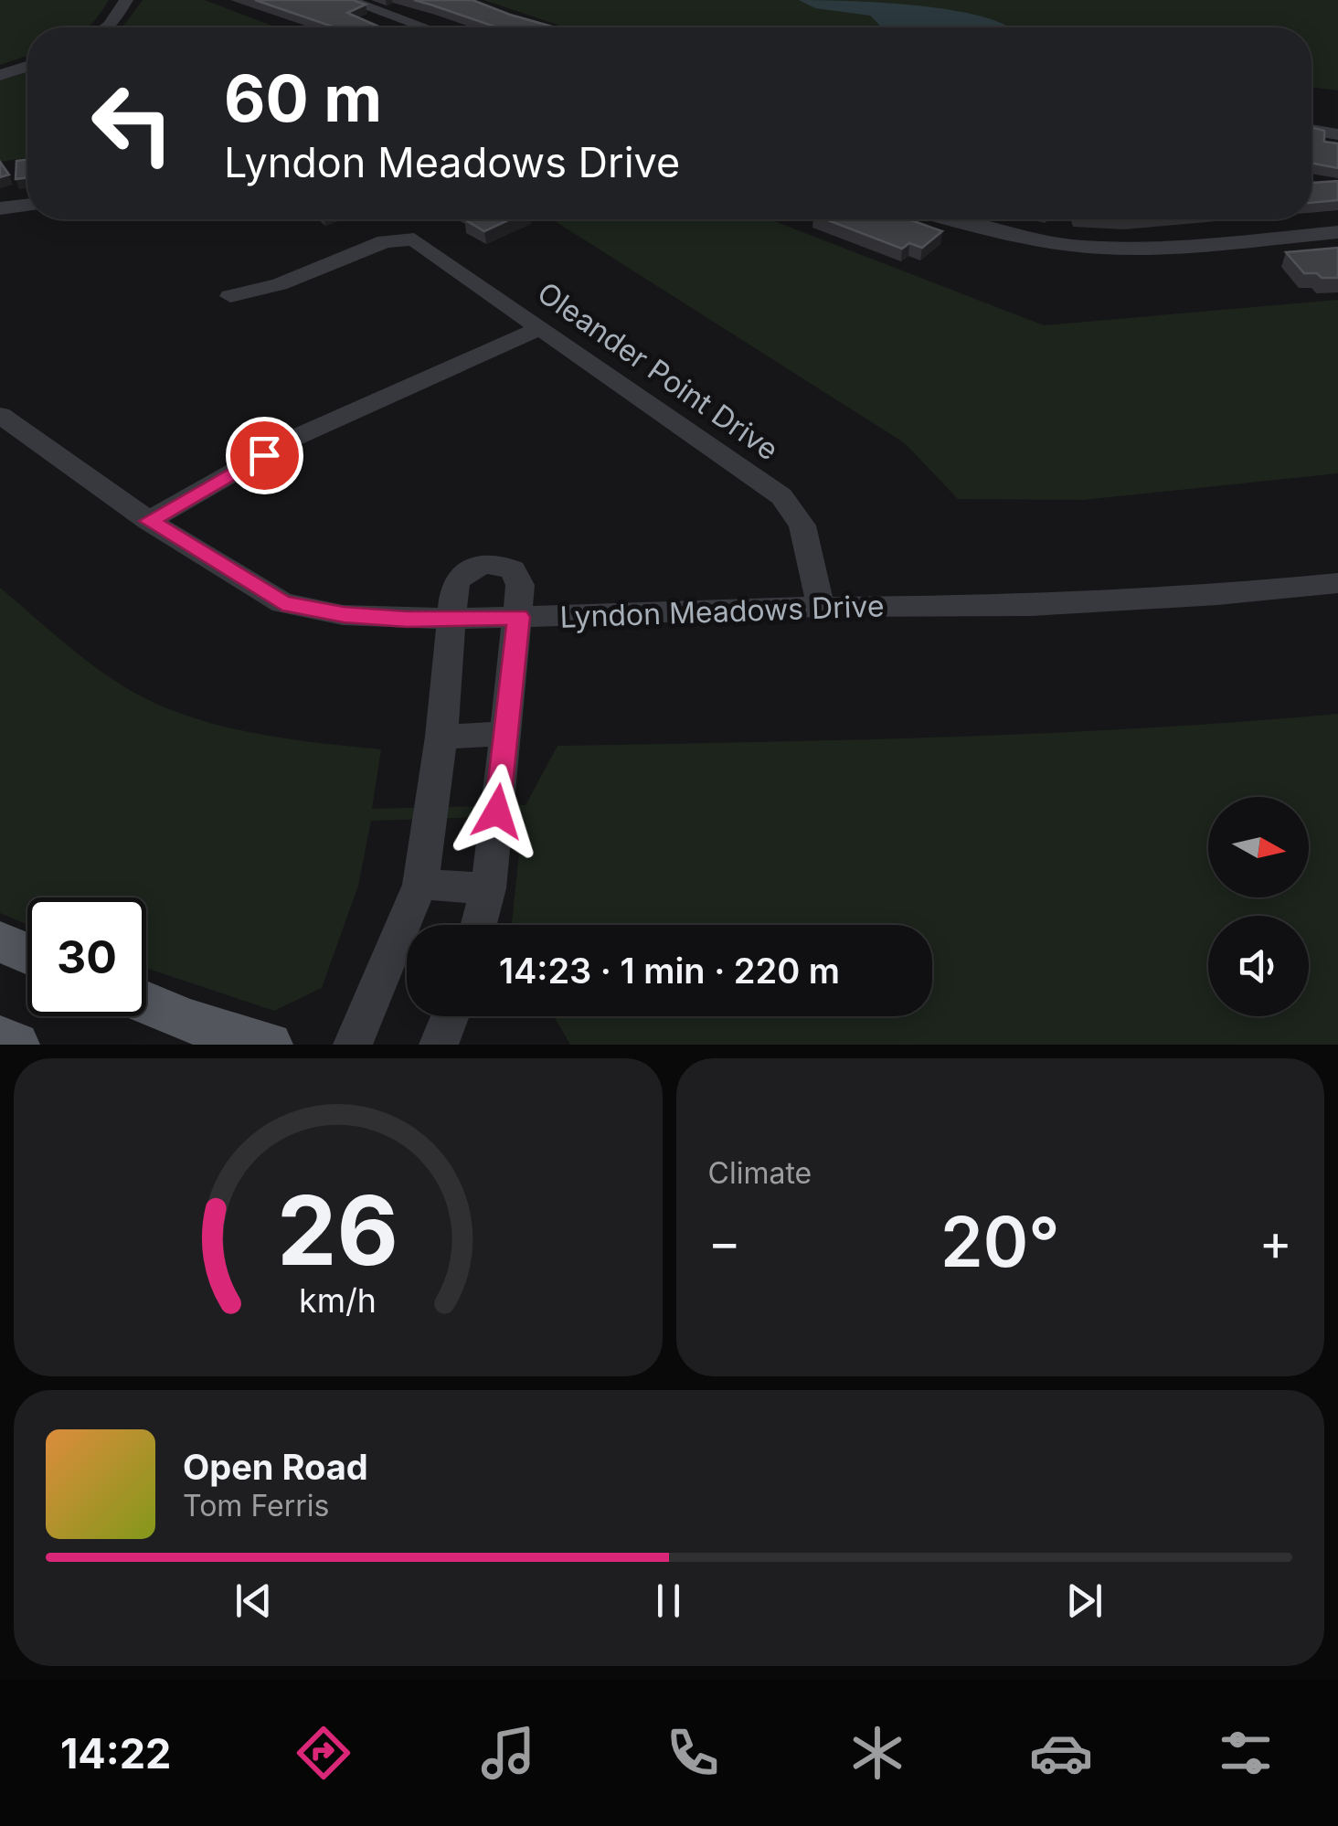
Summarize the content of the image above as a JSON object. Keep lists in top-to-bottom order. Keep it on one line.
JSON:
{"streets":{"street":["Oleander Point Drive","Lyndon Meadows Drive"]},"crossings":[["Oleander Point Drive","Lyndon Meadows Drive"]],"north":"right","page":{"turn":["60 m","Lyndon Meadows Drive"],"limit":"30","trip":"14:23 · 1 min · 220 m","tile":"Climate","heat":["−","20°","+"],"song":["Open Road","Tom Ferris"],"tabs":"14:22","gauge":["26","km/h"]}}
